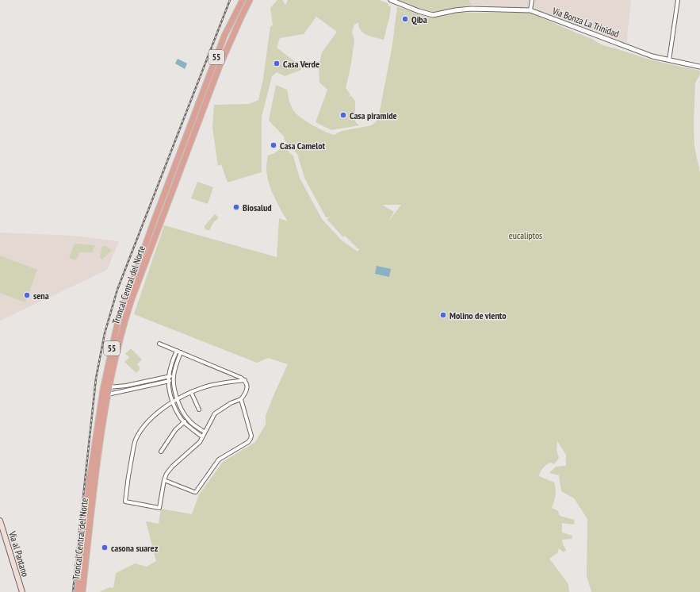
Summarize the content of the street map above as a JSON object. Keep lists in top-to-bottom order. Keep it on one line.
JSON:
{"streets":{"highway":["55","Troncal Central del Norte"],"main road":["Vía al Pantano"],"street":["Vía Bonza La Trinidad"]},"parks":["eucaliptos"],"places":["Qiba","Casa Verde","Casa piramide","Casa Camelot","Biosalud","sena","Molino de viento","casona suarez"]}
